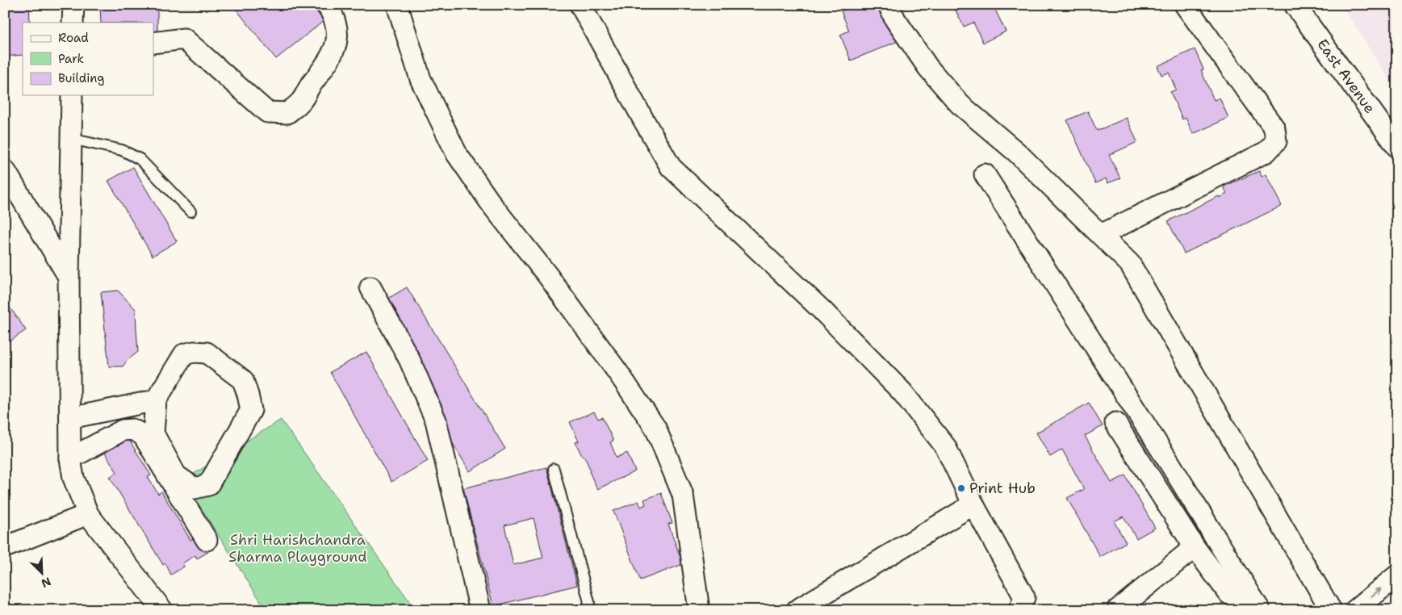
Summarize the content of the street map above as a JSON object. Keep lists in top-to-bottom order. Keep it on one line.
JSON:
{"streets":{"street":["East Avenue"]},"parks":["Shri Harishchandra Sharma Playground"],"places":["Print Hub"],"legend":["Road","Park","Building"],"north":"bottom right"}
